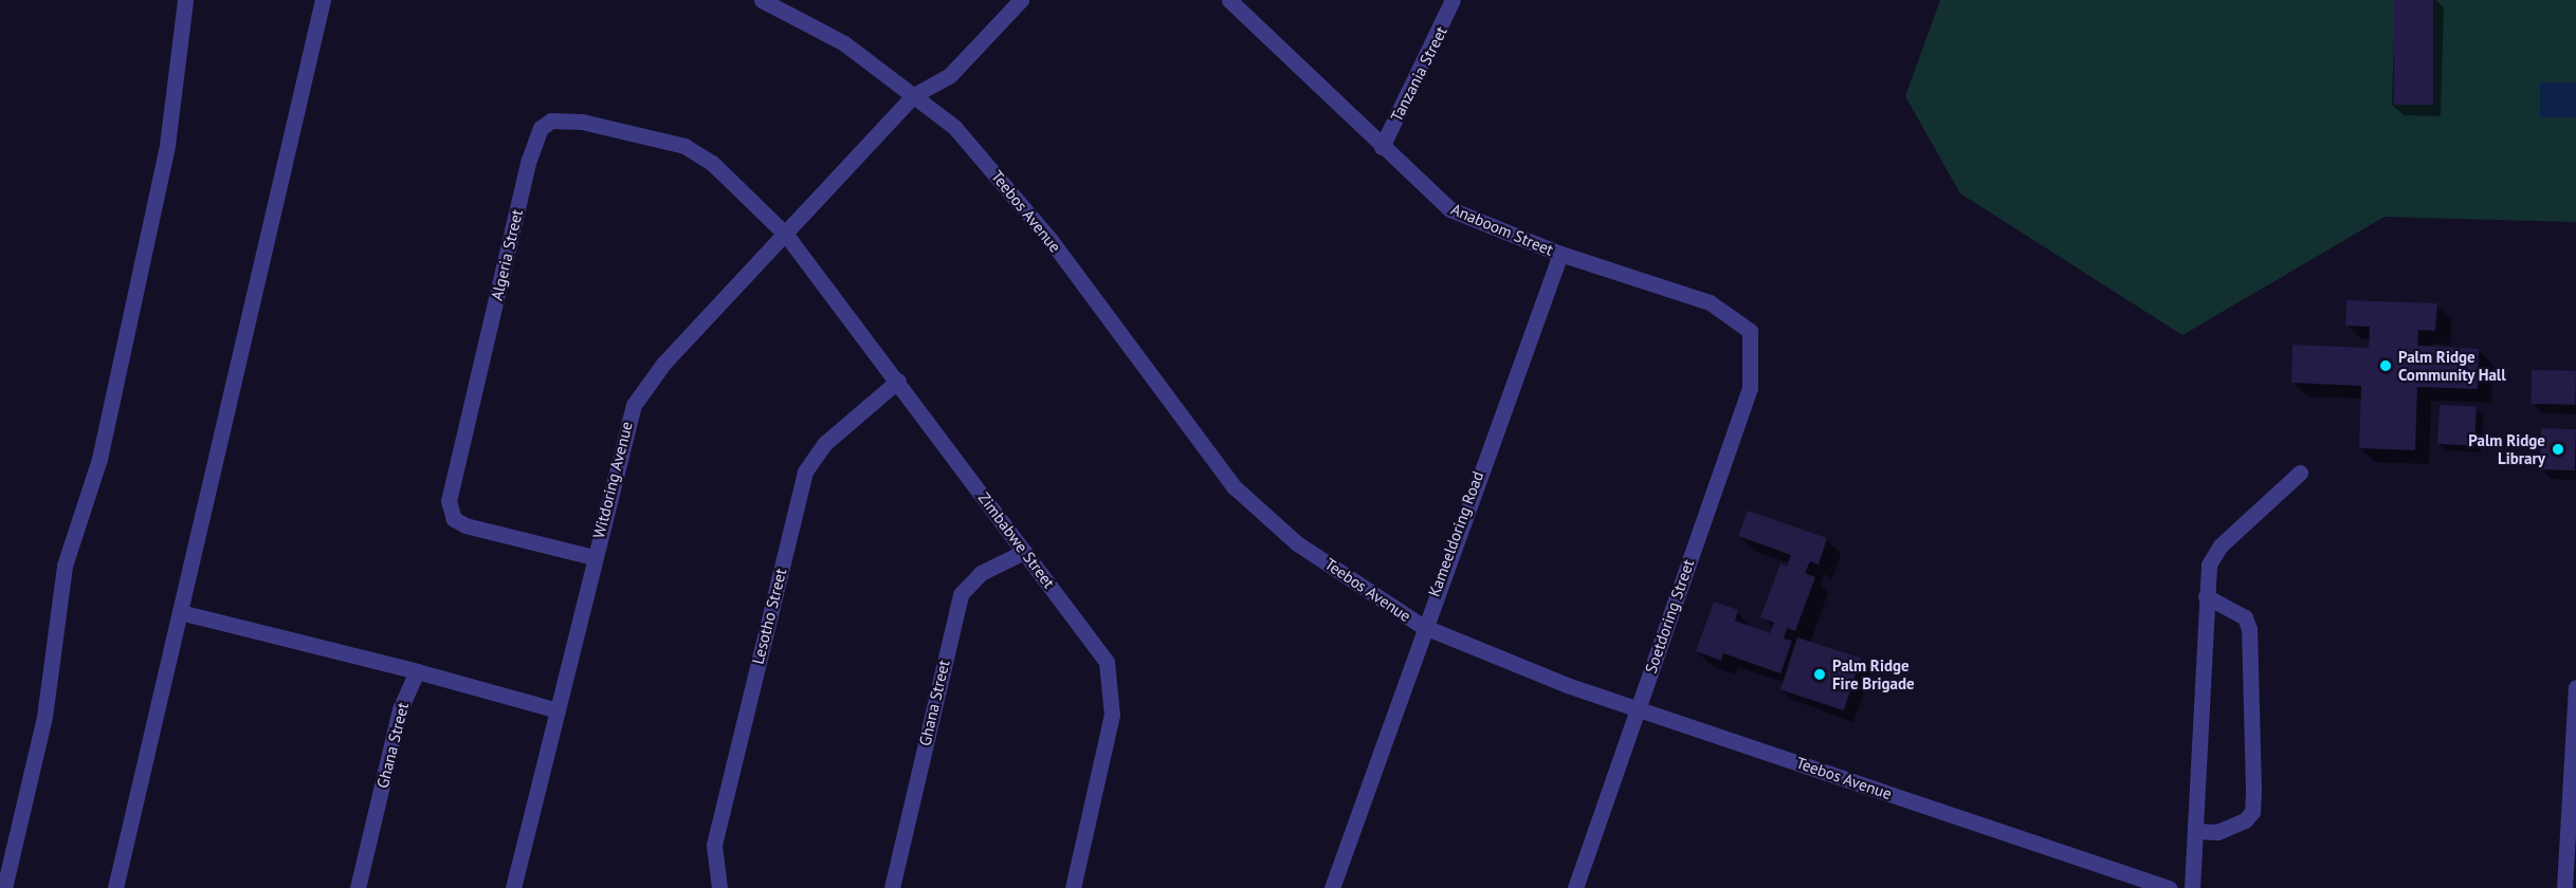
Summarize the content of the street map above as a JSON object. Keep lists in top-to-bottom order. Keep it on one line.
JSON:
{"streets":{"street":["Tanzania Street","Teebos Avenue","Anaboom Street","Algeria Street","Witdoring Avenue","Kameeldoring Road","Zimbabwe Street","Lesotho Street","Soetdoring Street","Ghana Street"]},"crossings":[["Tanzania Street","Anaboom Street"],["Teebos Avenue","Witdoring Avenue"],["Teebos Avenue","Kameeldoring Road"],["Teebos Avenue","Soetdoring Street"],["Anaboom Street","Kameeldoring Road"],["Anaboom Street","Soetdoring Street"],["Algeria Street","Witdoring Avenue"],["Algeria Street","Zimbabwe Street"],["Witdoring Avenue","Zimbabwe Street"],["Zimbabwe Street","Lesotho Street"],["Zimbabwe Street","Ghana Street"]],"places":["Palm Ridge Community Hall","Palm Ridge Library","Palm Ridge Fire Brigade"]}
